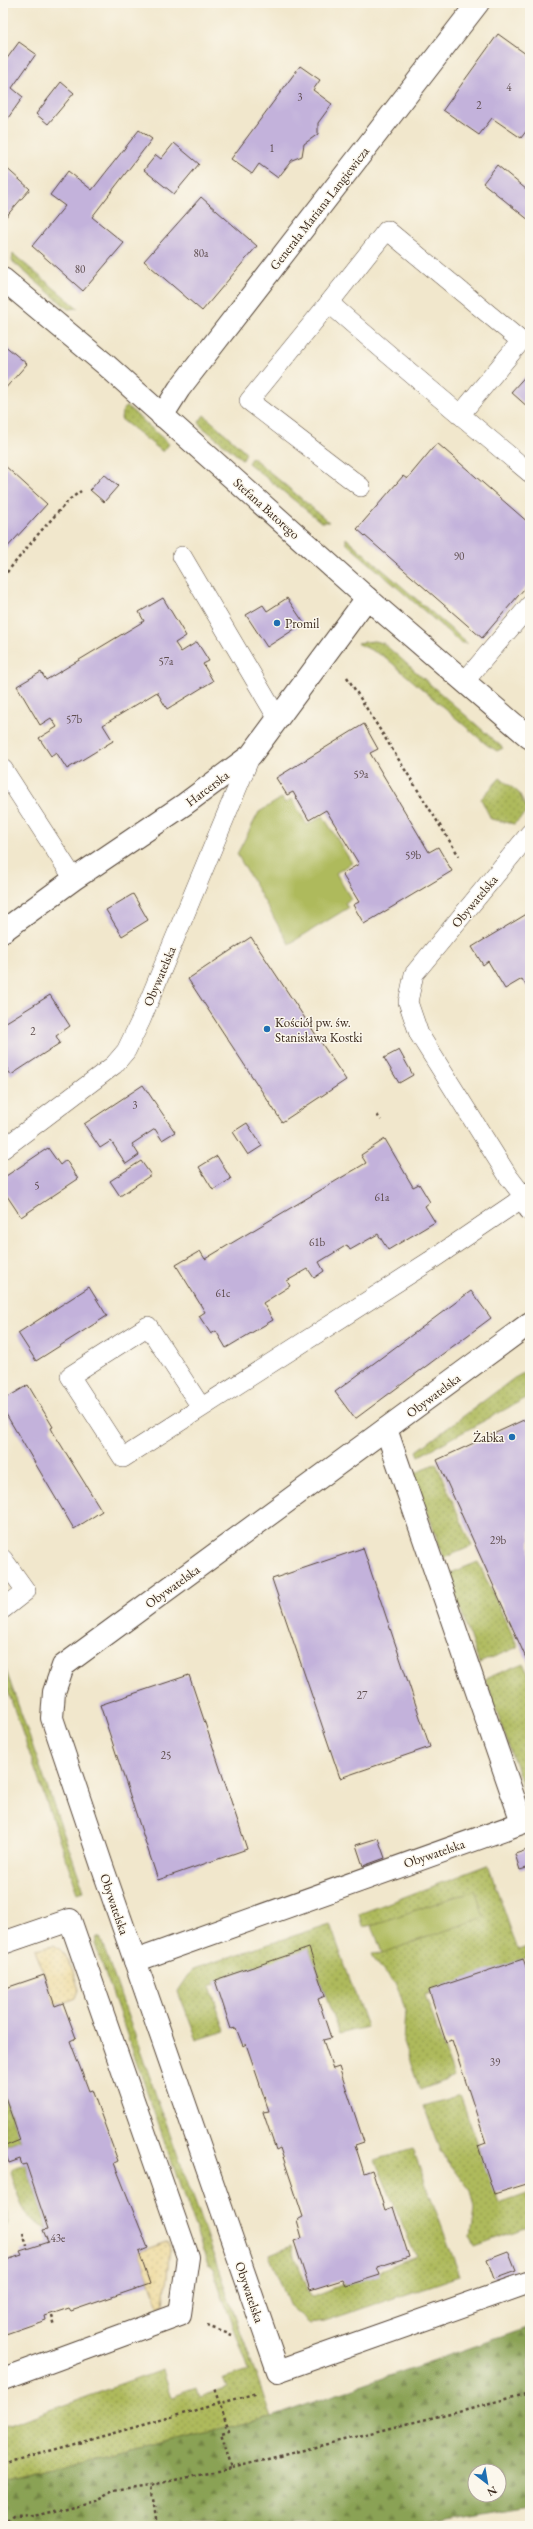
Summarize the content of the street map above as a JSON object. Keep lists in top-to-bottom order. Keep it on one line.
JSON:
{"streets":{"street":["Generała Mariana Langiewicza","Stefana Batorego","Harcerska","Obywatelska"]},"crossings":[["Generała Mariana Langiewicza","Stefana Batorego"],["Stefana Batorego","Harcerska"],["Harcerska","Obywatelska"]],"places":["Promil","Kościół pw. św. Stanisława Kostki","Żabka"],"house_numbers":["4","3","2","1","80a","80","90","57a","57b","59a","59b","2","3","5","61a","61b","61c","29b","27","25","39","43e"],"north":"bottom right"}
